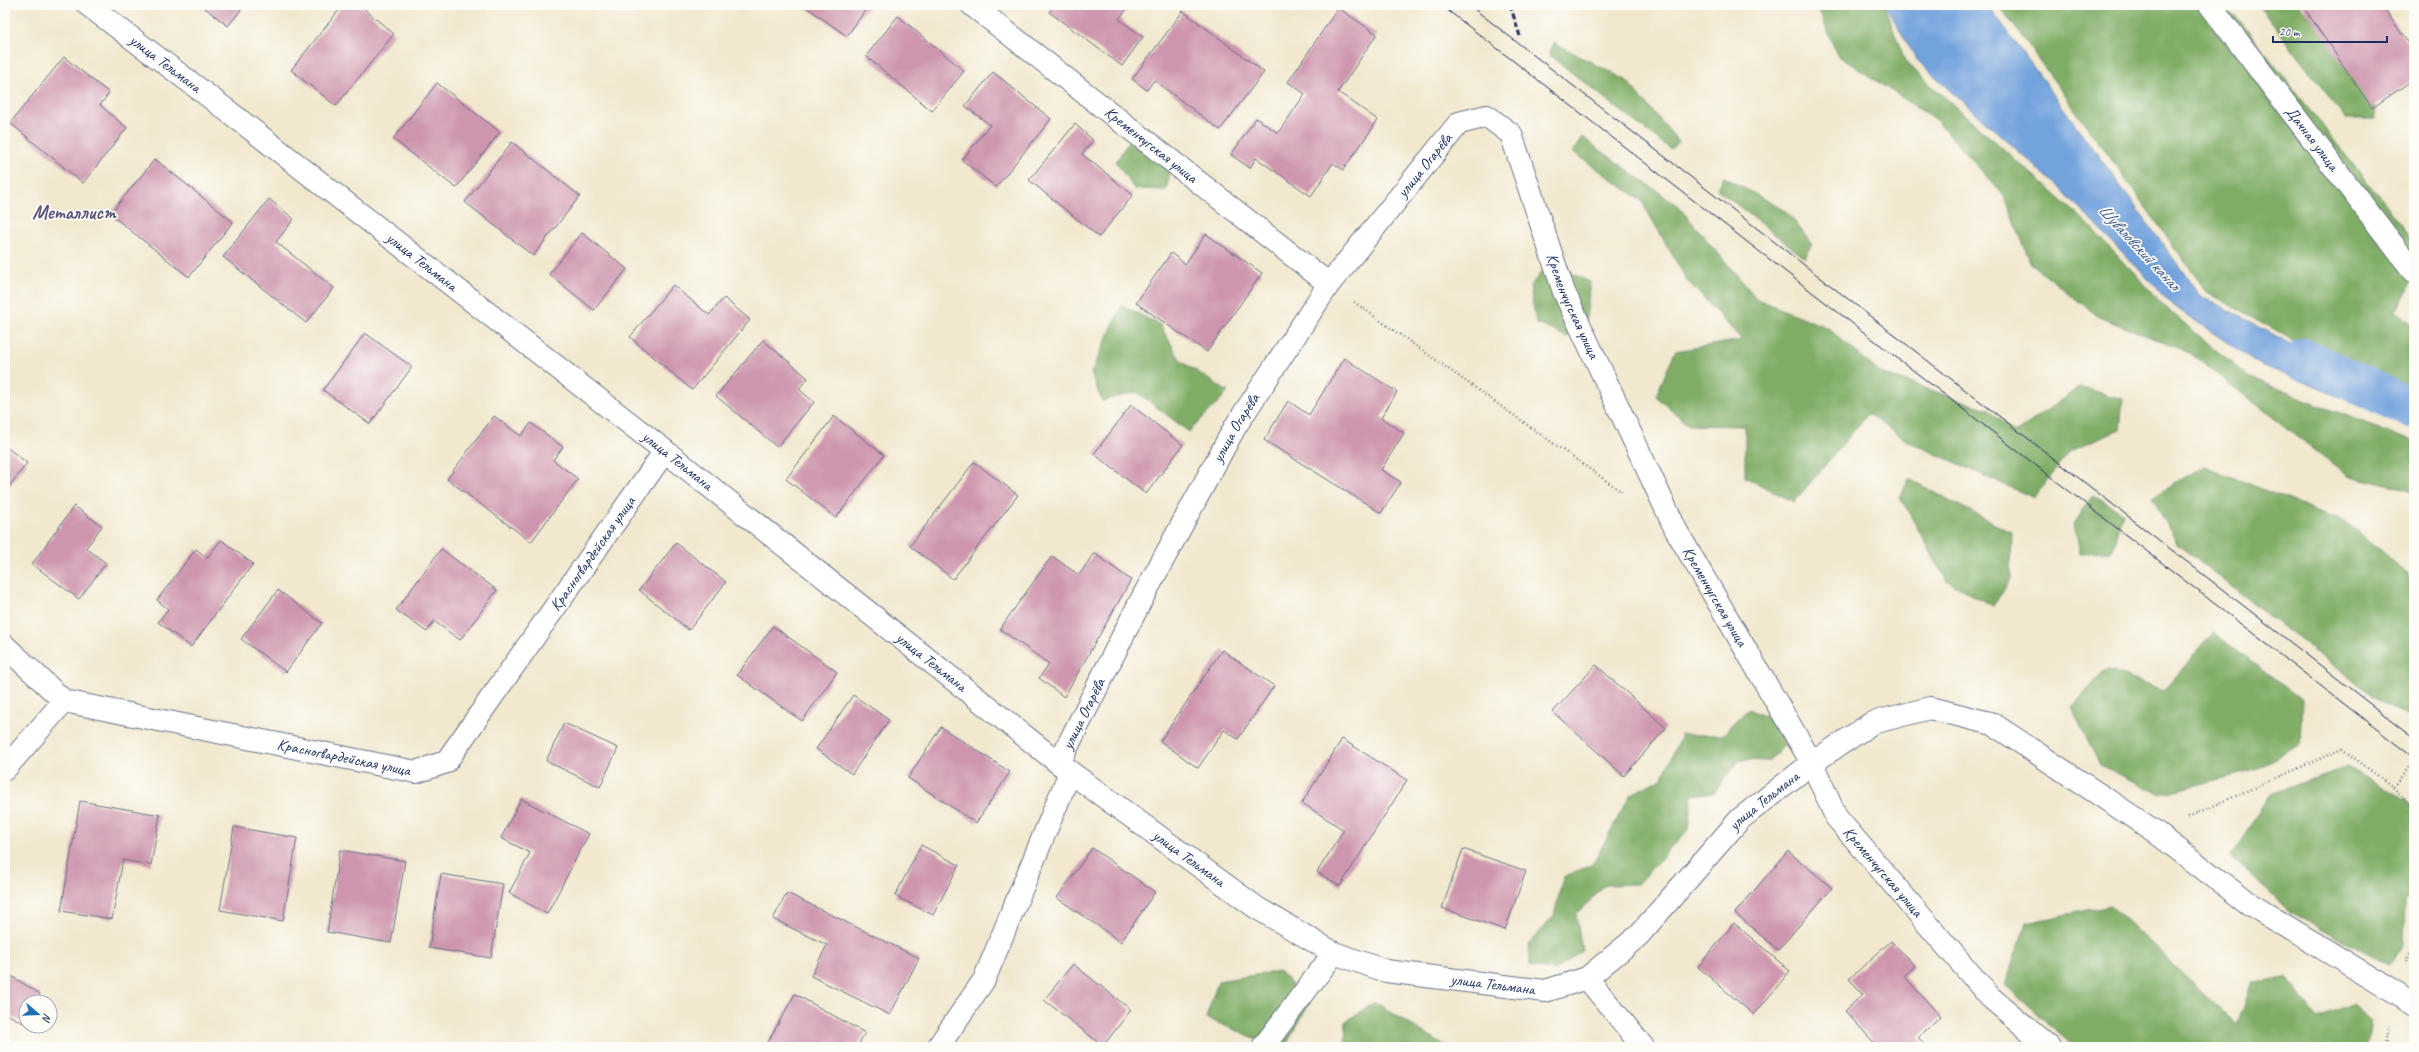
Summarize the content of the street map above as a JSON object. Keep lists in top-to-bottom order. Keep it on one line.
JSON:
{"streets":{"street":["улица Тельмана","Дачная улица","Кременчугская улица","улица Огарёва","Красногвардейская улица"]},"crossings":[["улица Тельмана","Кременчугская улица"],["улица Тельмана","улица Огарёва"],["улица Тельмана","Красногвардейская улица"],["Кременчугская улица","улица Огарёва"]],"districts":["Металлист"],"water":["Шуваловский канал"],"scale_bar":"20 m","north":"right"}
